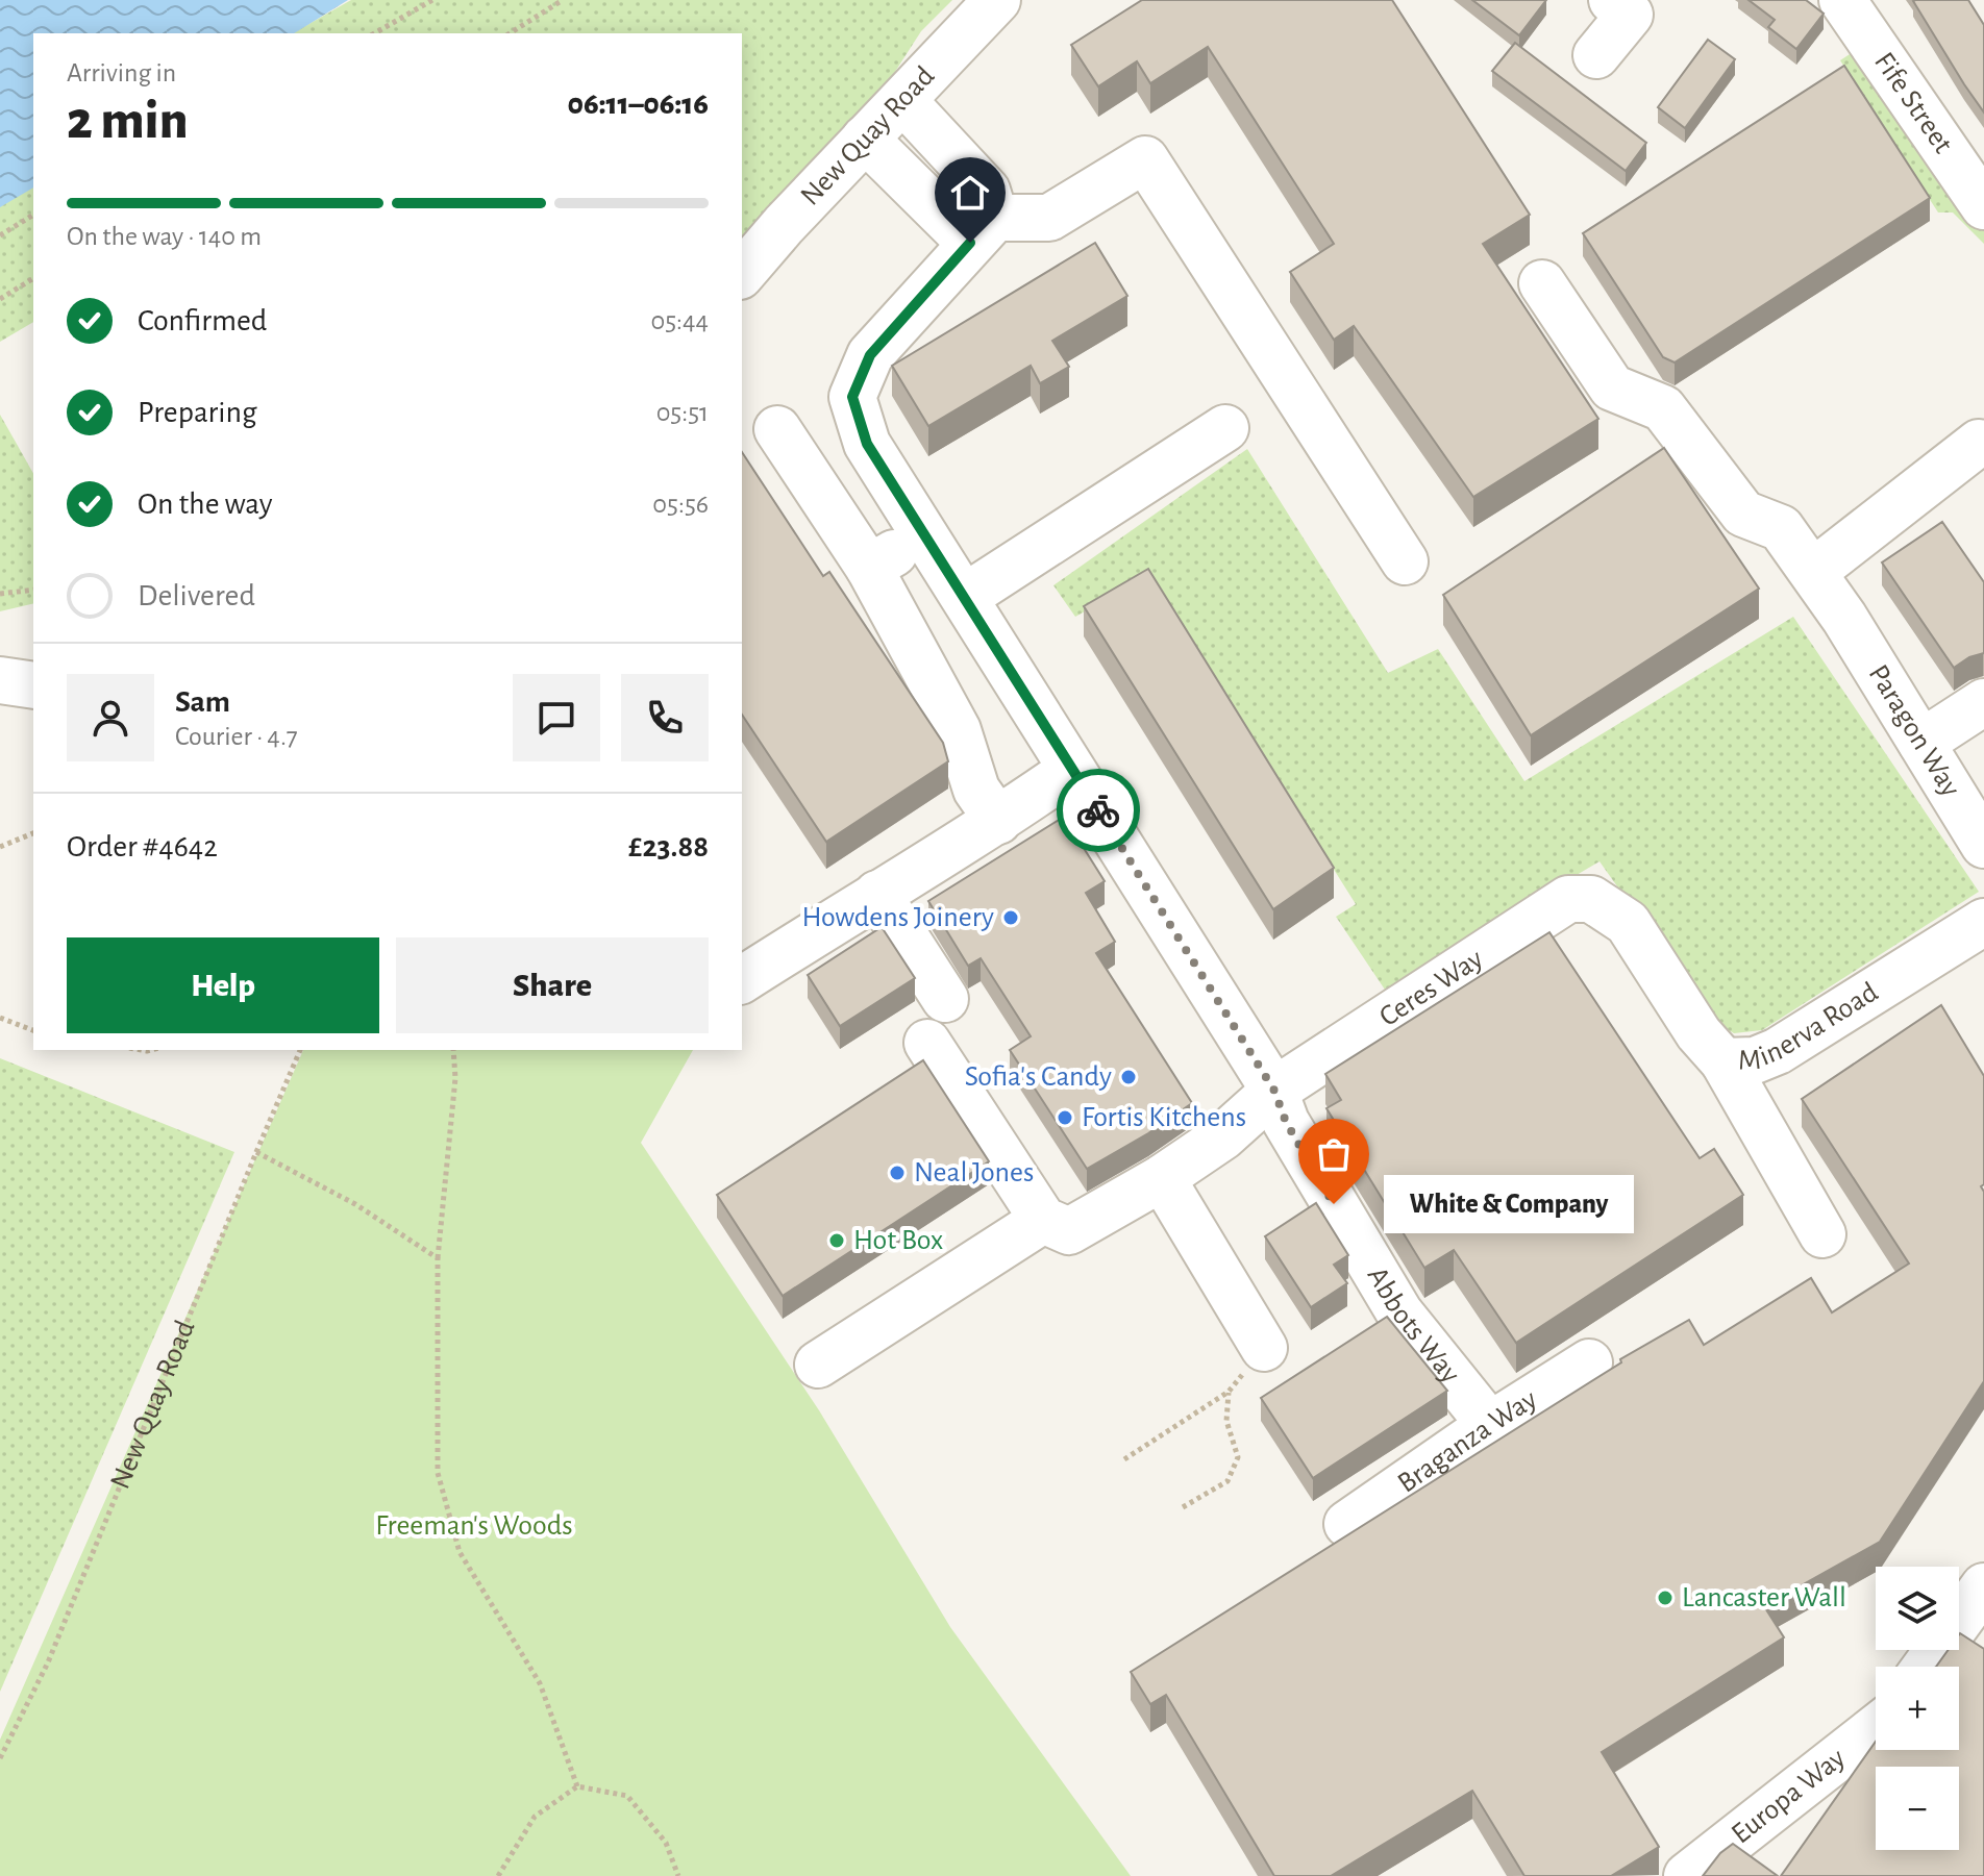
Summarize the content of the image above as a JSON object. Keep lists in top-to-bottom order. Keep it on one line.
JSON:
{"streets":{"street":["Fife Street","New Quay Road","Paragon Way","Ceres Way","Minerva Road","Abbots Way","Braganza Way","Europa Way"]},"crossings":[["Ceres Way","Minerva Road"],["Ceres Way","Abbots Way"],["Abbots Way","Braganza Way"]],"parks":["Freeman's Woods"],"places":["Howdens Joinery","Sofia's Candy","Fortis Kitchens","Neal Jones","White & Company","Hot Box","Lancaster Wall"],"page":{"heading":["2 min","Arriving in","06:11–06:16"],"panel":["Sam","Courier · 4.7","Order #4642","£23.88"],"bar":"On the way · 140 m","list":[["Confirmed","05:44"],["Preparing","05:51"],["On the way","05:56"],"Delivered"],"buttons":["Help","Share"],"bubble":"White & Company","map_buttons":["+","−"]}}
